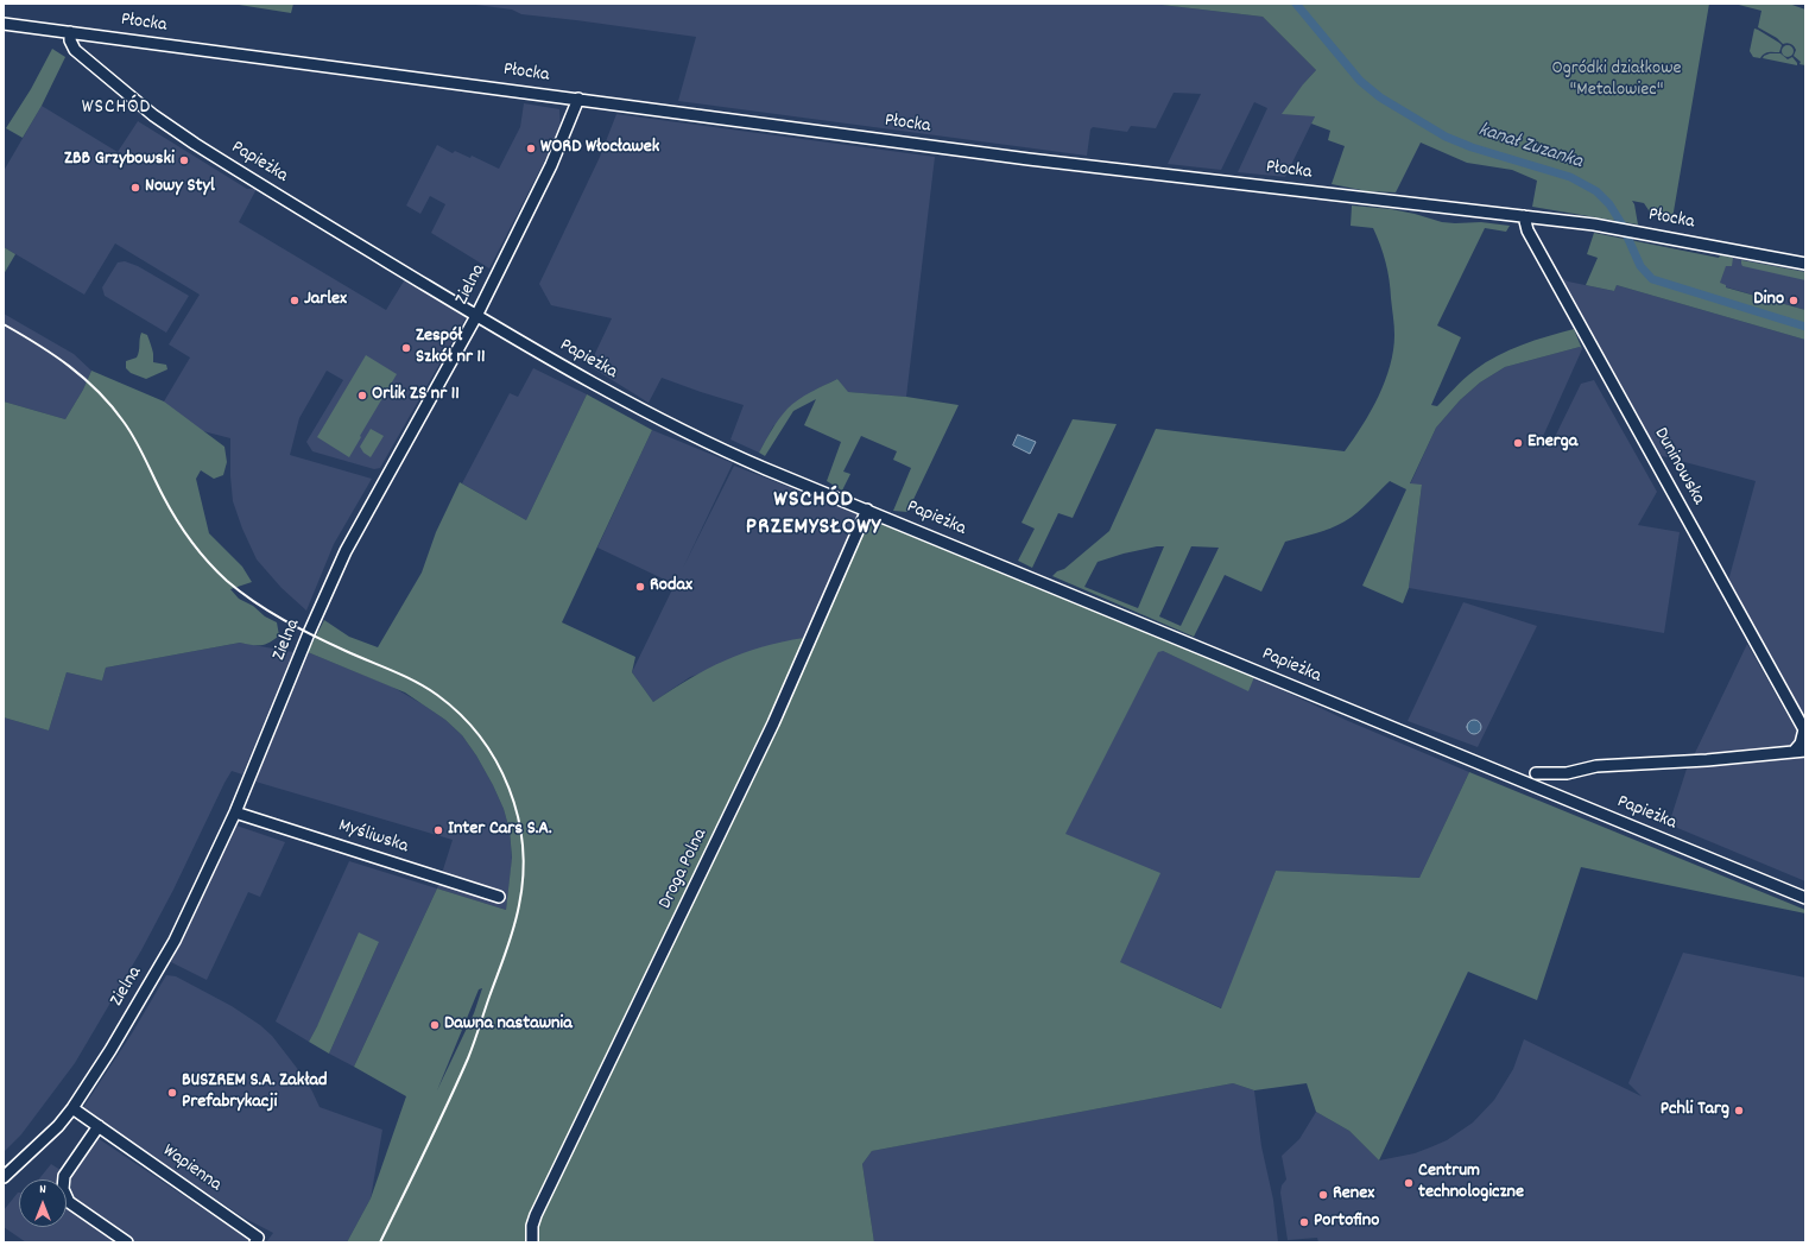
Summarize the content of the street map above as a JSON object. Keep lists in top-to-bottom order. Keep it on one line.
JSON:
{"streets":{"street":["Płocka","Papieżka","Zielna","Duninowska","Myśliwska","Droga Polna","Wapienna"]},"crossings":[["Płocka","Papieżka"],["Płocka","Zielna"],["Płocka","Duninowska"],["Papieżka","Zielna"],["Papieżka","Droga Polna"],["Zielna","Myśliwska"],["Zielna","Wapienna"]],"districts":["WSCHÓD","WSCHÓD PRZEMYSŁOWY"],"water":["kanał Zuzanka"],"parks":["Ogródki działkowe \"Metalowiec\""],"places":["WORD Włocławek","ZBB Grzybowski","Nowy Styl","Jarlex","Dino","Zespół Szkół nr 11","Orlik ZS nr 11","Energa","Rodax","Inter Cars S.A.","Dawna nastawnia","BUSZREM S.A. Zakład Prefabrykacji","Pchli Targ","Centrum technologiczne","Renex","Portofino"],"north":"top"}
